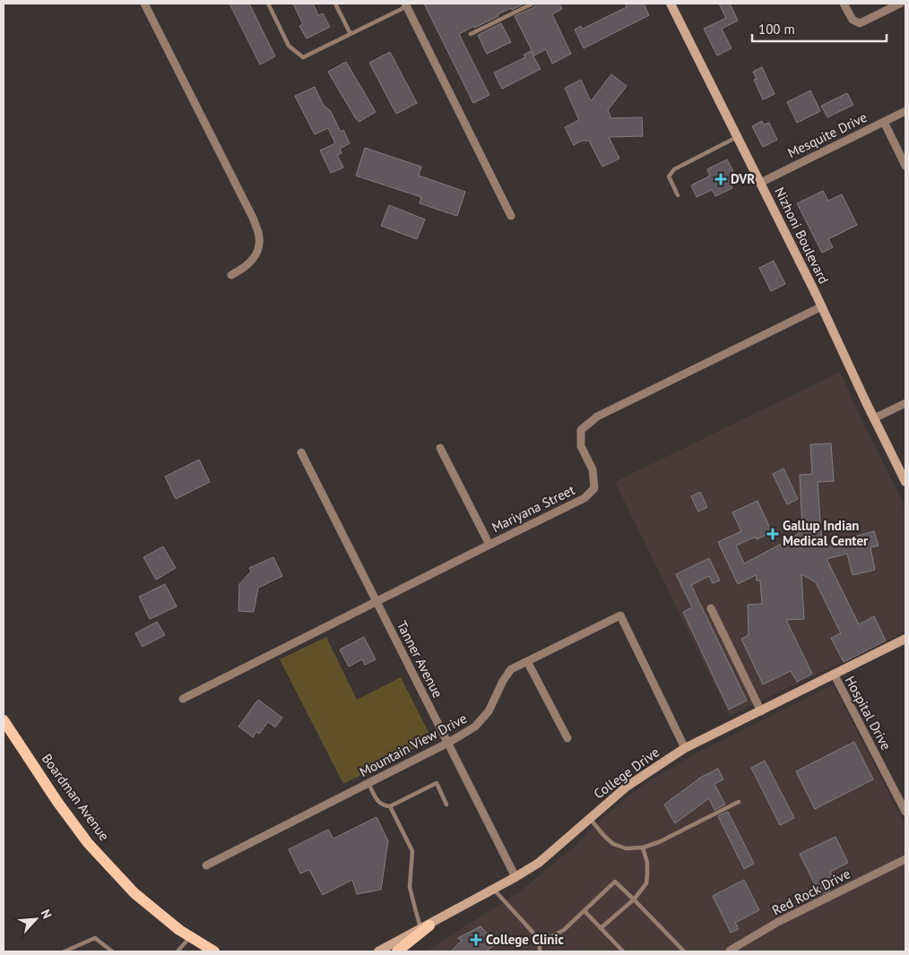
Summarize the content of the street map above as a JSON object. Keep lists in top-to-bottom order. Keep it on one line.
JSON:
{"streets":{"main road":["Nizhoni Boulevard","College Drive","Boardman Avenue"],"street":["Mesquite Drive","Mariyana Street","Tanner Avenue","Hospital Drive","Mountain View Drive","Red Rock Drive"]},"crossings":[["Mesquite Drive","Nizhoni Boulevard"],["Nizhoni Boulevard","Mariyana Street"],["Mariyana Street","Tanner Avenue"],["Tanner Avenue","Mountain View Drive"],["Tanner Avenue","College Drive"],["Hospital Drive","College Drive"],["Mountain View Drive","College Drive"]],"places":{"health":["DVR","Gallup Indian Medical Center","College Clinic"]},"scale_bar":"100 m","north":"top right"}
